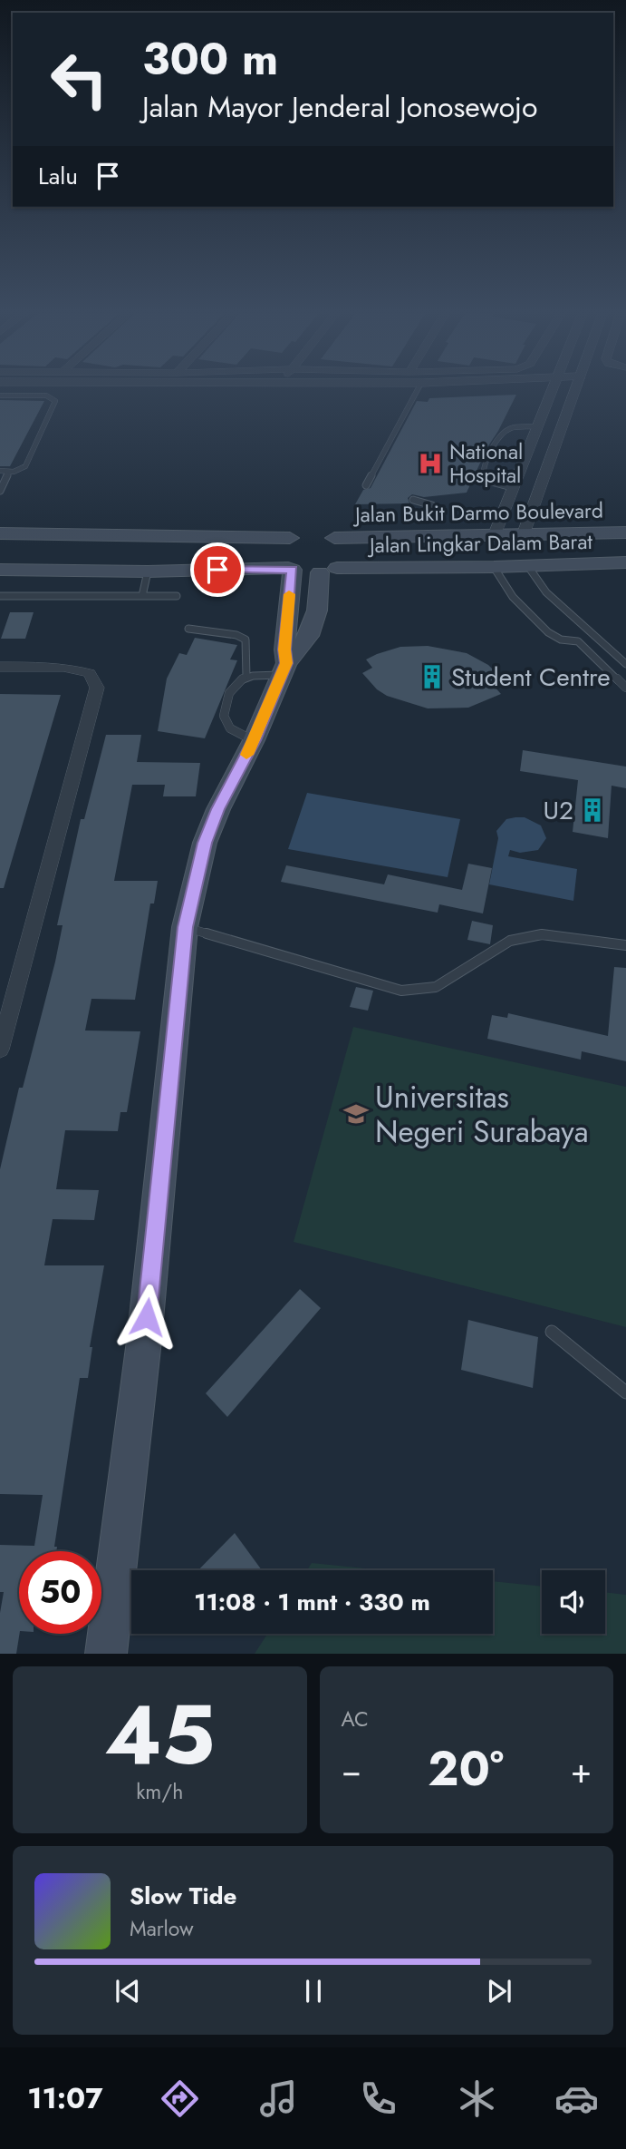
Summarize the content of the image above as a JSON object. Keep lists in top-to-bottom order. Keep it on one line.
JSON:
{"streets":{"main road":["Jalan Bukit Darmo Boulevard","Jalan Lingkar Dalam Barat"]},"places":{"hospital":["National Hospital"],"building":["Student Centre","U2"],"school or university":["Universitas Negeri Surabaya"]},"page":{"turn":["300 m","Jalan Mayor Jenderal Jonosewojo"],"then":"Lalu","limit":"50","trip":"11:08 · 1 mnt · 330 m","tile":[["45","km/h"],"AC"],"heat":["−","20°","+"],"song":["Slow Tide","Marlow"],"tabs":"11:07"}}
